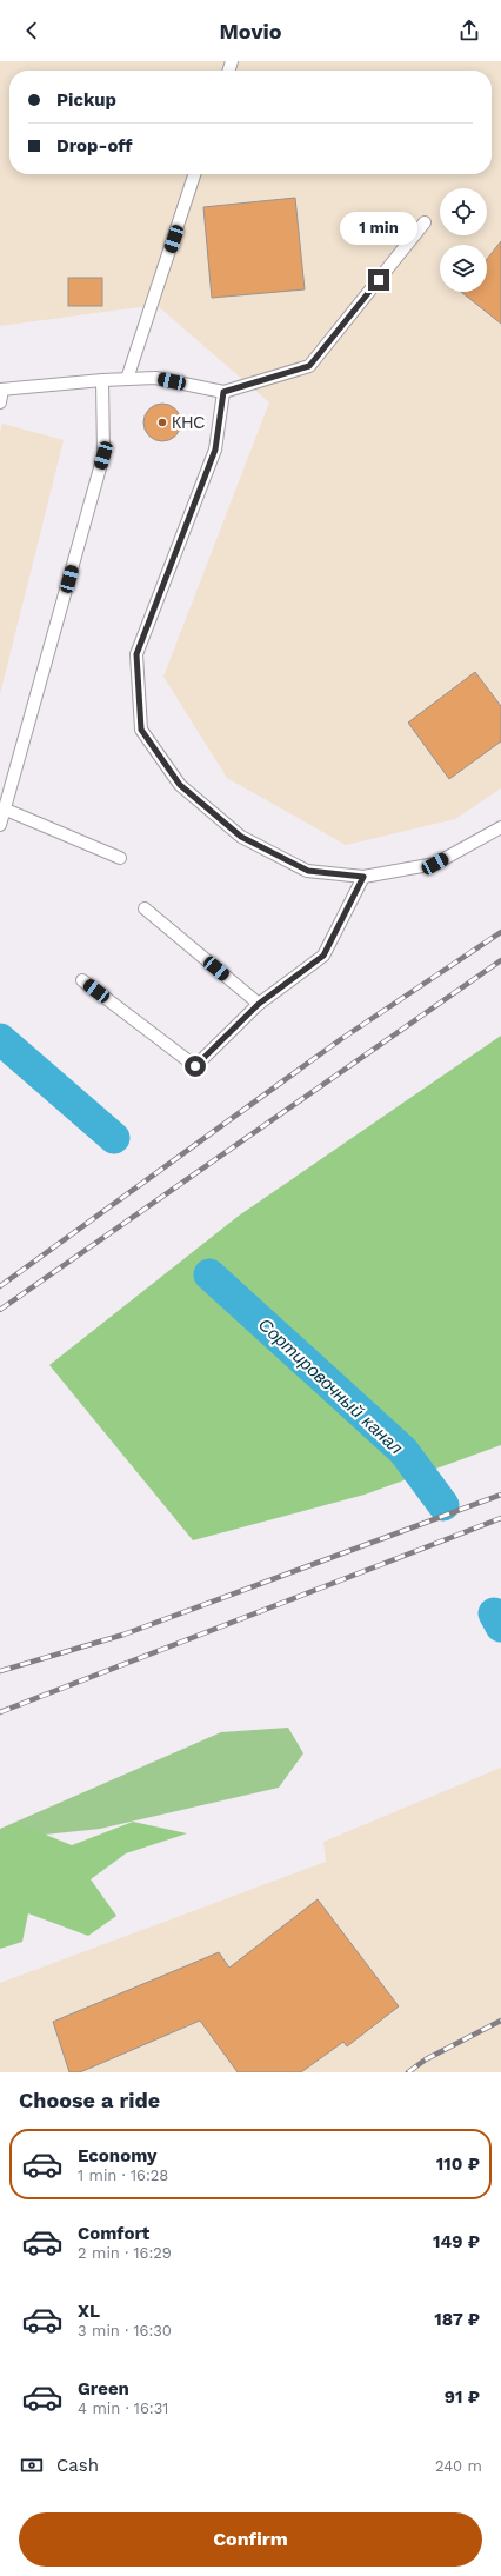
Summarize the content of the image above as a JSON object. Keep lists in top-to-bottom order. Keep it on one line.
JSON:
{"water":["Сортировочный канал"],"places":["КНС"],"page":{"header":"Movio","banner":["Pickup","Drop-off"],"bubble":"1 min","heading":"Choose a ride","list":[{"name":"Economy","note":"1 min · 16:28","value":"110 ₽"},{"name":"Comfort","note":"2 min · 16:29","value":"149 ₽"},{"name":"XL","note":"3 min · 16:30","value":"187 ₽"},{"name":"Green","note":"4 min · 16:31","value":"91 ₽"}],"pay":["Cash","240 m"],"buttons":"Confirm"}}
